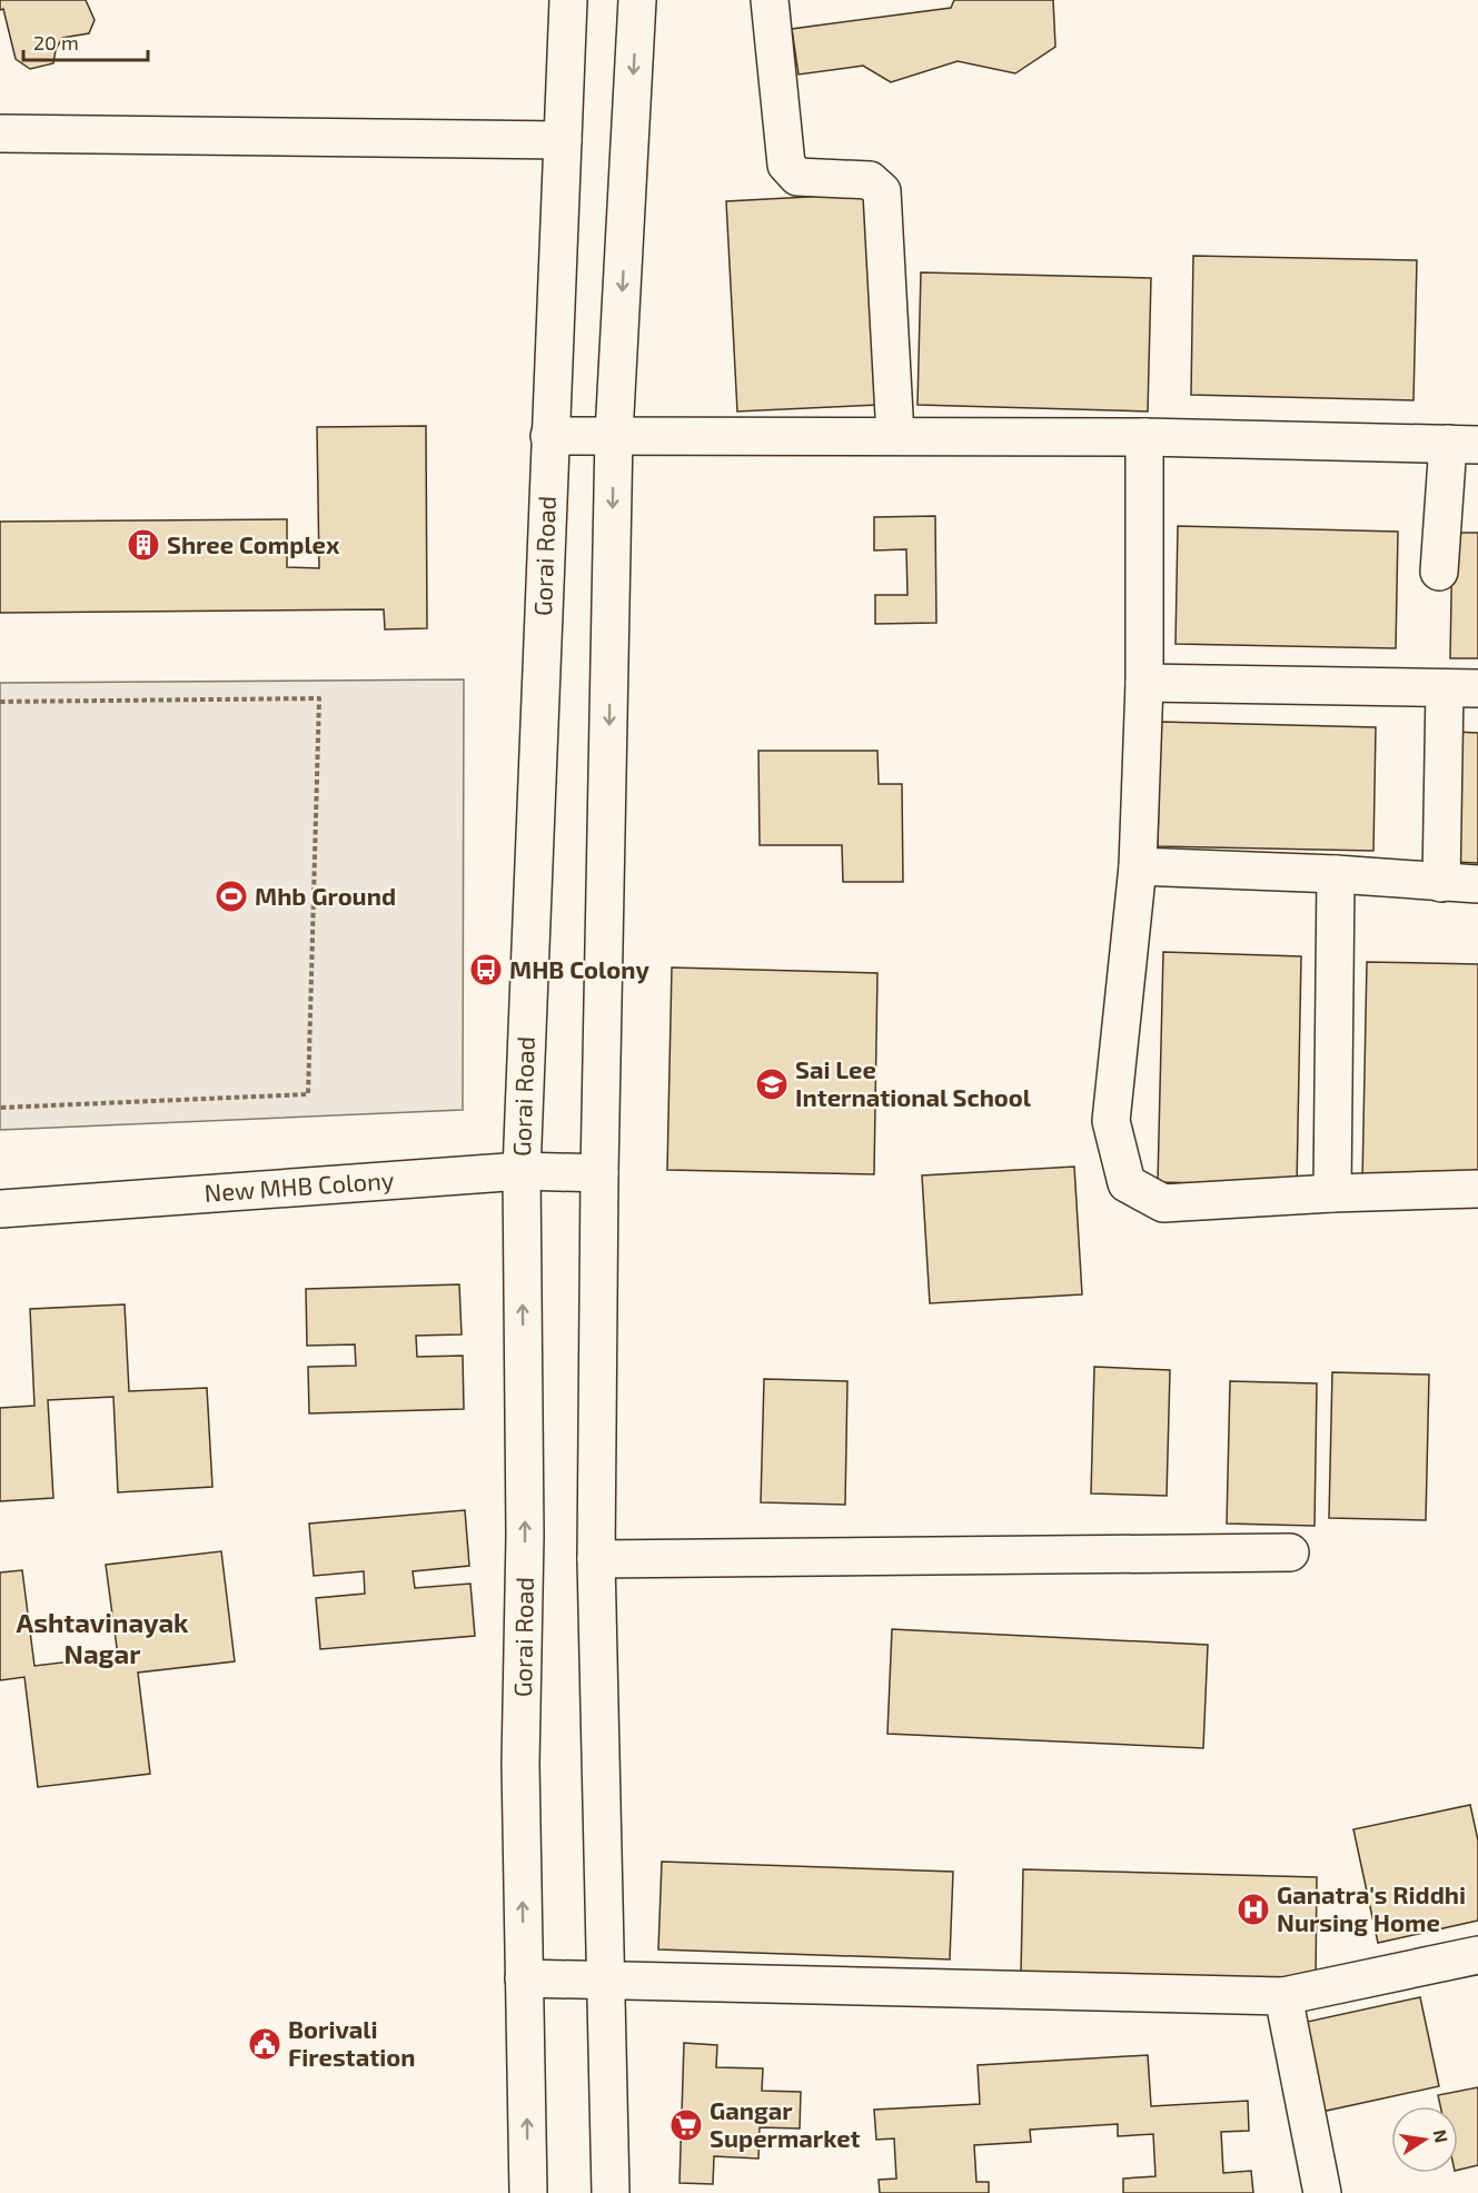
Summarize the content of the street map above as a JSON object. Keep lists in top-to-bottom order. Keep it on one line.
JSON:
{"streets":{"street":["Gorai Road","New MHB Colony"]},"crossings":[["Gorai Road","New MHB Colony"]],"districts":["Ashtavinayak Nagar"],"places":{"building":["Shree Complex"],"sports":["Mhb Ground"],"bus stop":["MHB Colony"],"school or university":["Sai Lee International School"],"hospital":["Ganatra's Riddhi Nursing Home"],"public building":["Borivali Firestation"],"supermarket":["Gangar Supermarket"]},"scale_bar":"20 m","north":"right"}
